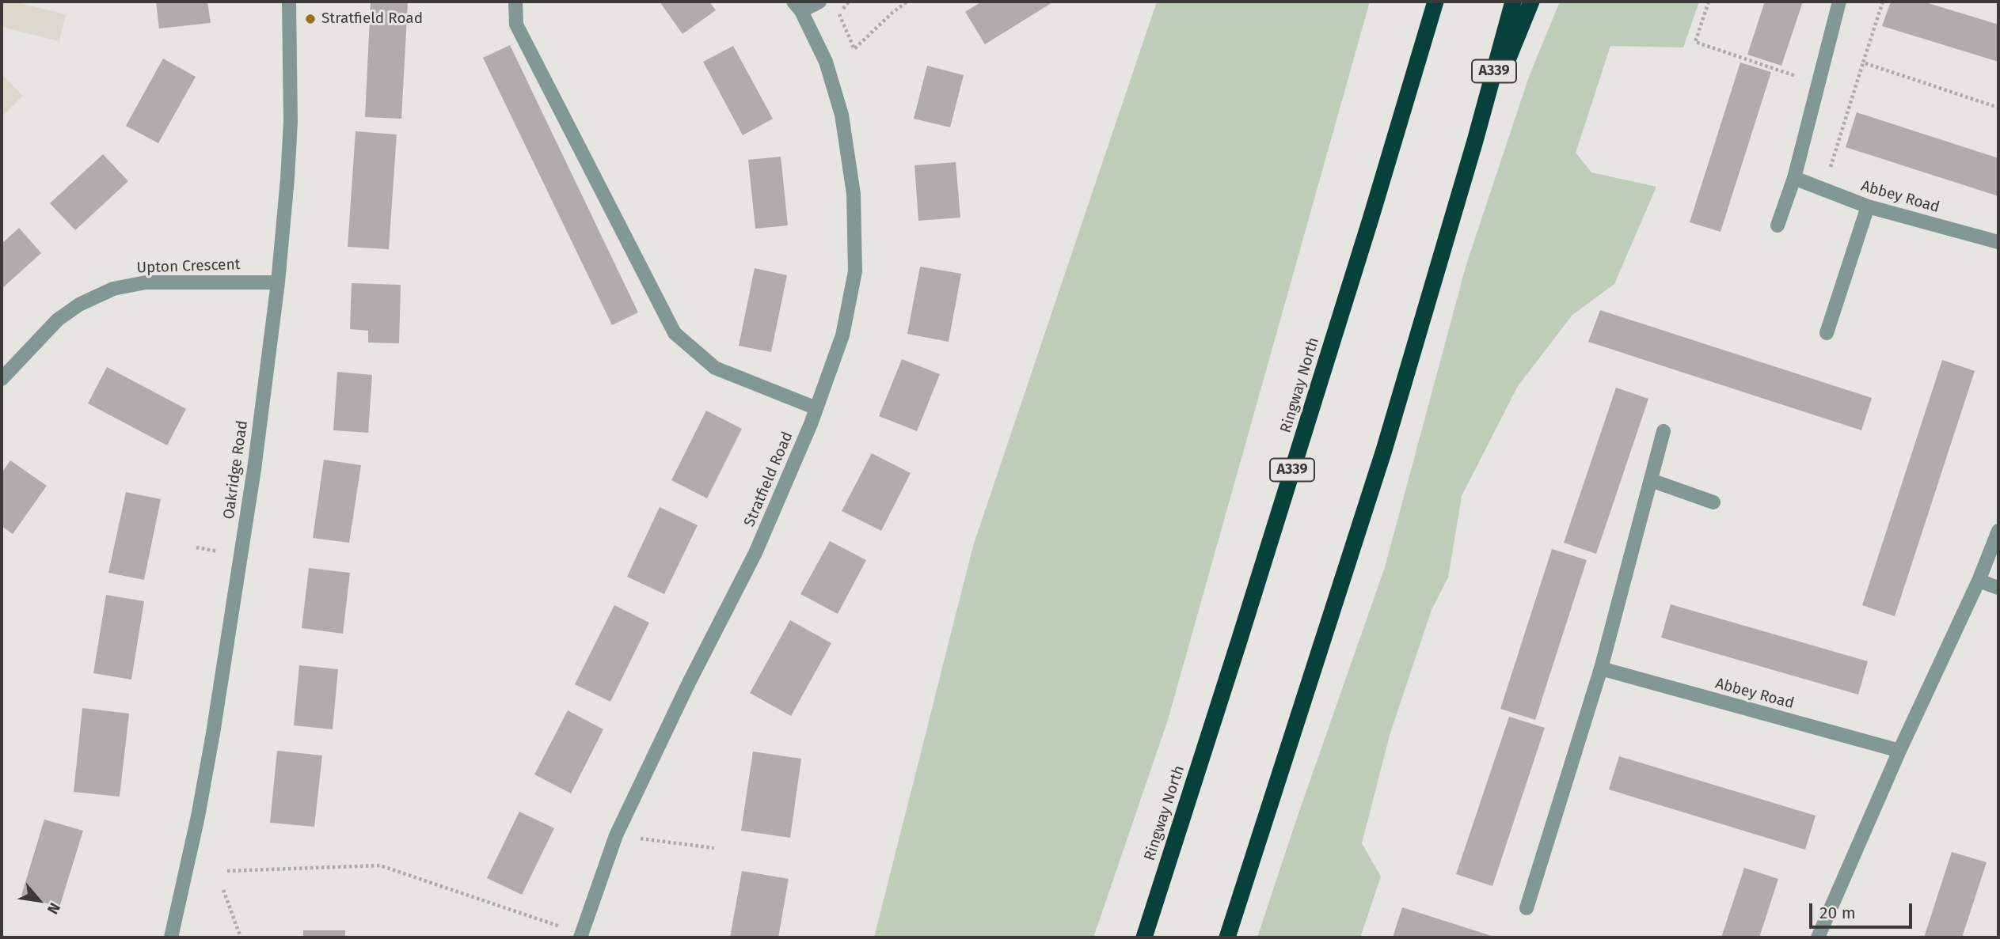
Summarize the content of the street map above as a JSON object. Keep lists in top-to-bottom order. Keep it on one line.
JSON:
{"streets":{"highway":["A339","Ringway North"],"street":["Abbey Road","Upton Crescent","Oakridge Road","Stratfield Road"]},"crossings":[["Upton Crescent","Oakridge Road"]],"places":["Stratfield Road"],"scale_bar":"20 m","north":"bottom right"}
